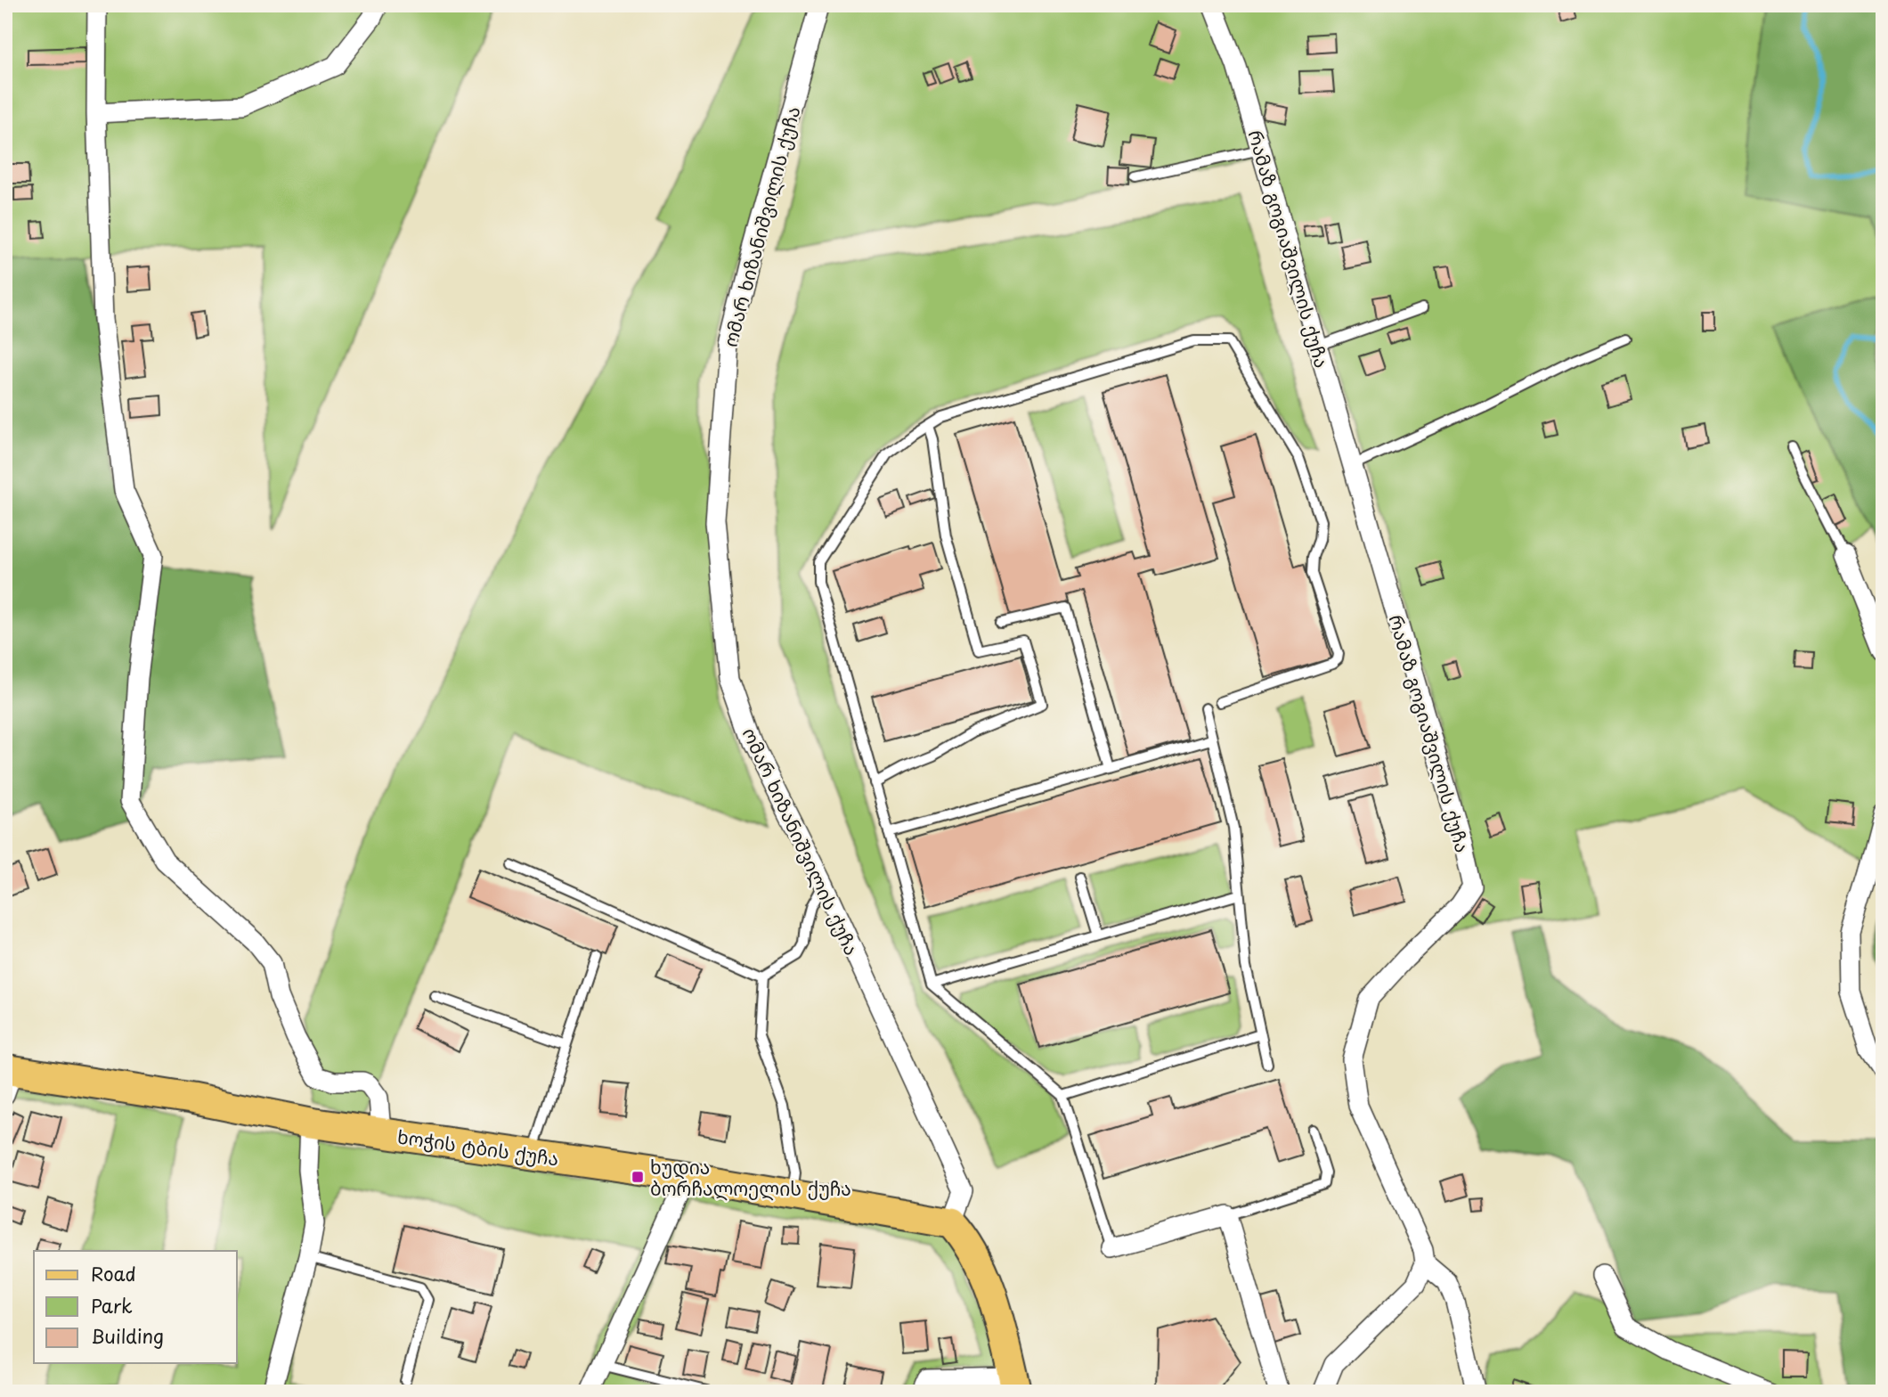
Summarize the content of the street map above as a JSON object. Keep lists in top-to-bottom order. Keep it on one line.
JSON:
{"streets":{"main road":["ხოჭის ტბის ქუჩა"],"street":["ომარ ხიზანიშვილის ქუჩა","რამაზ გოგიაშვილის ქუჩა"]},"crossings":[["ომარ ხიზანიშვილის ქუჩა","ხოჭის ტბის ქუჩა"]],"places":{"transit":["ხუდია ბორჩალოელის ქუჩა"]},"legend":["Road","Park","Building"]}
